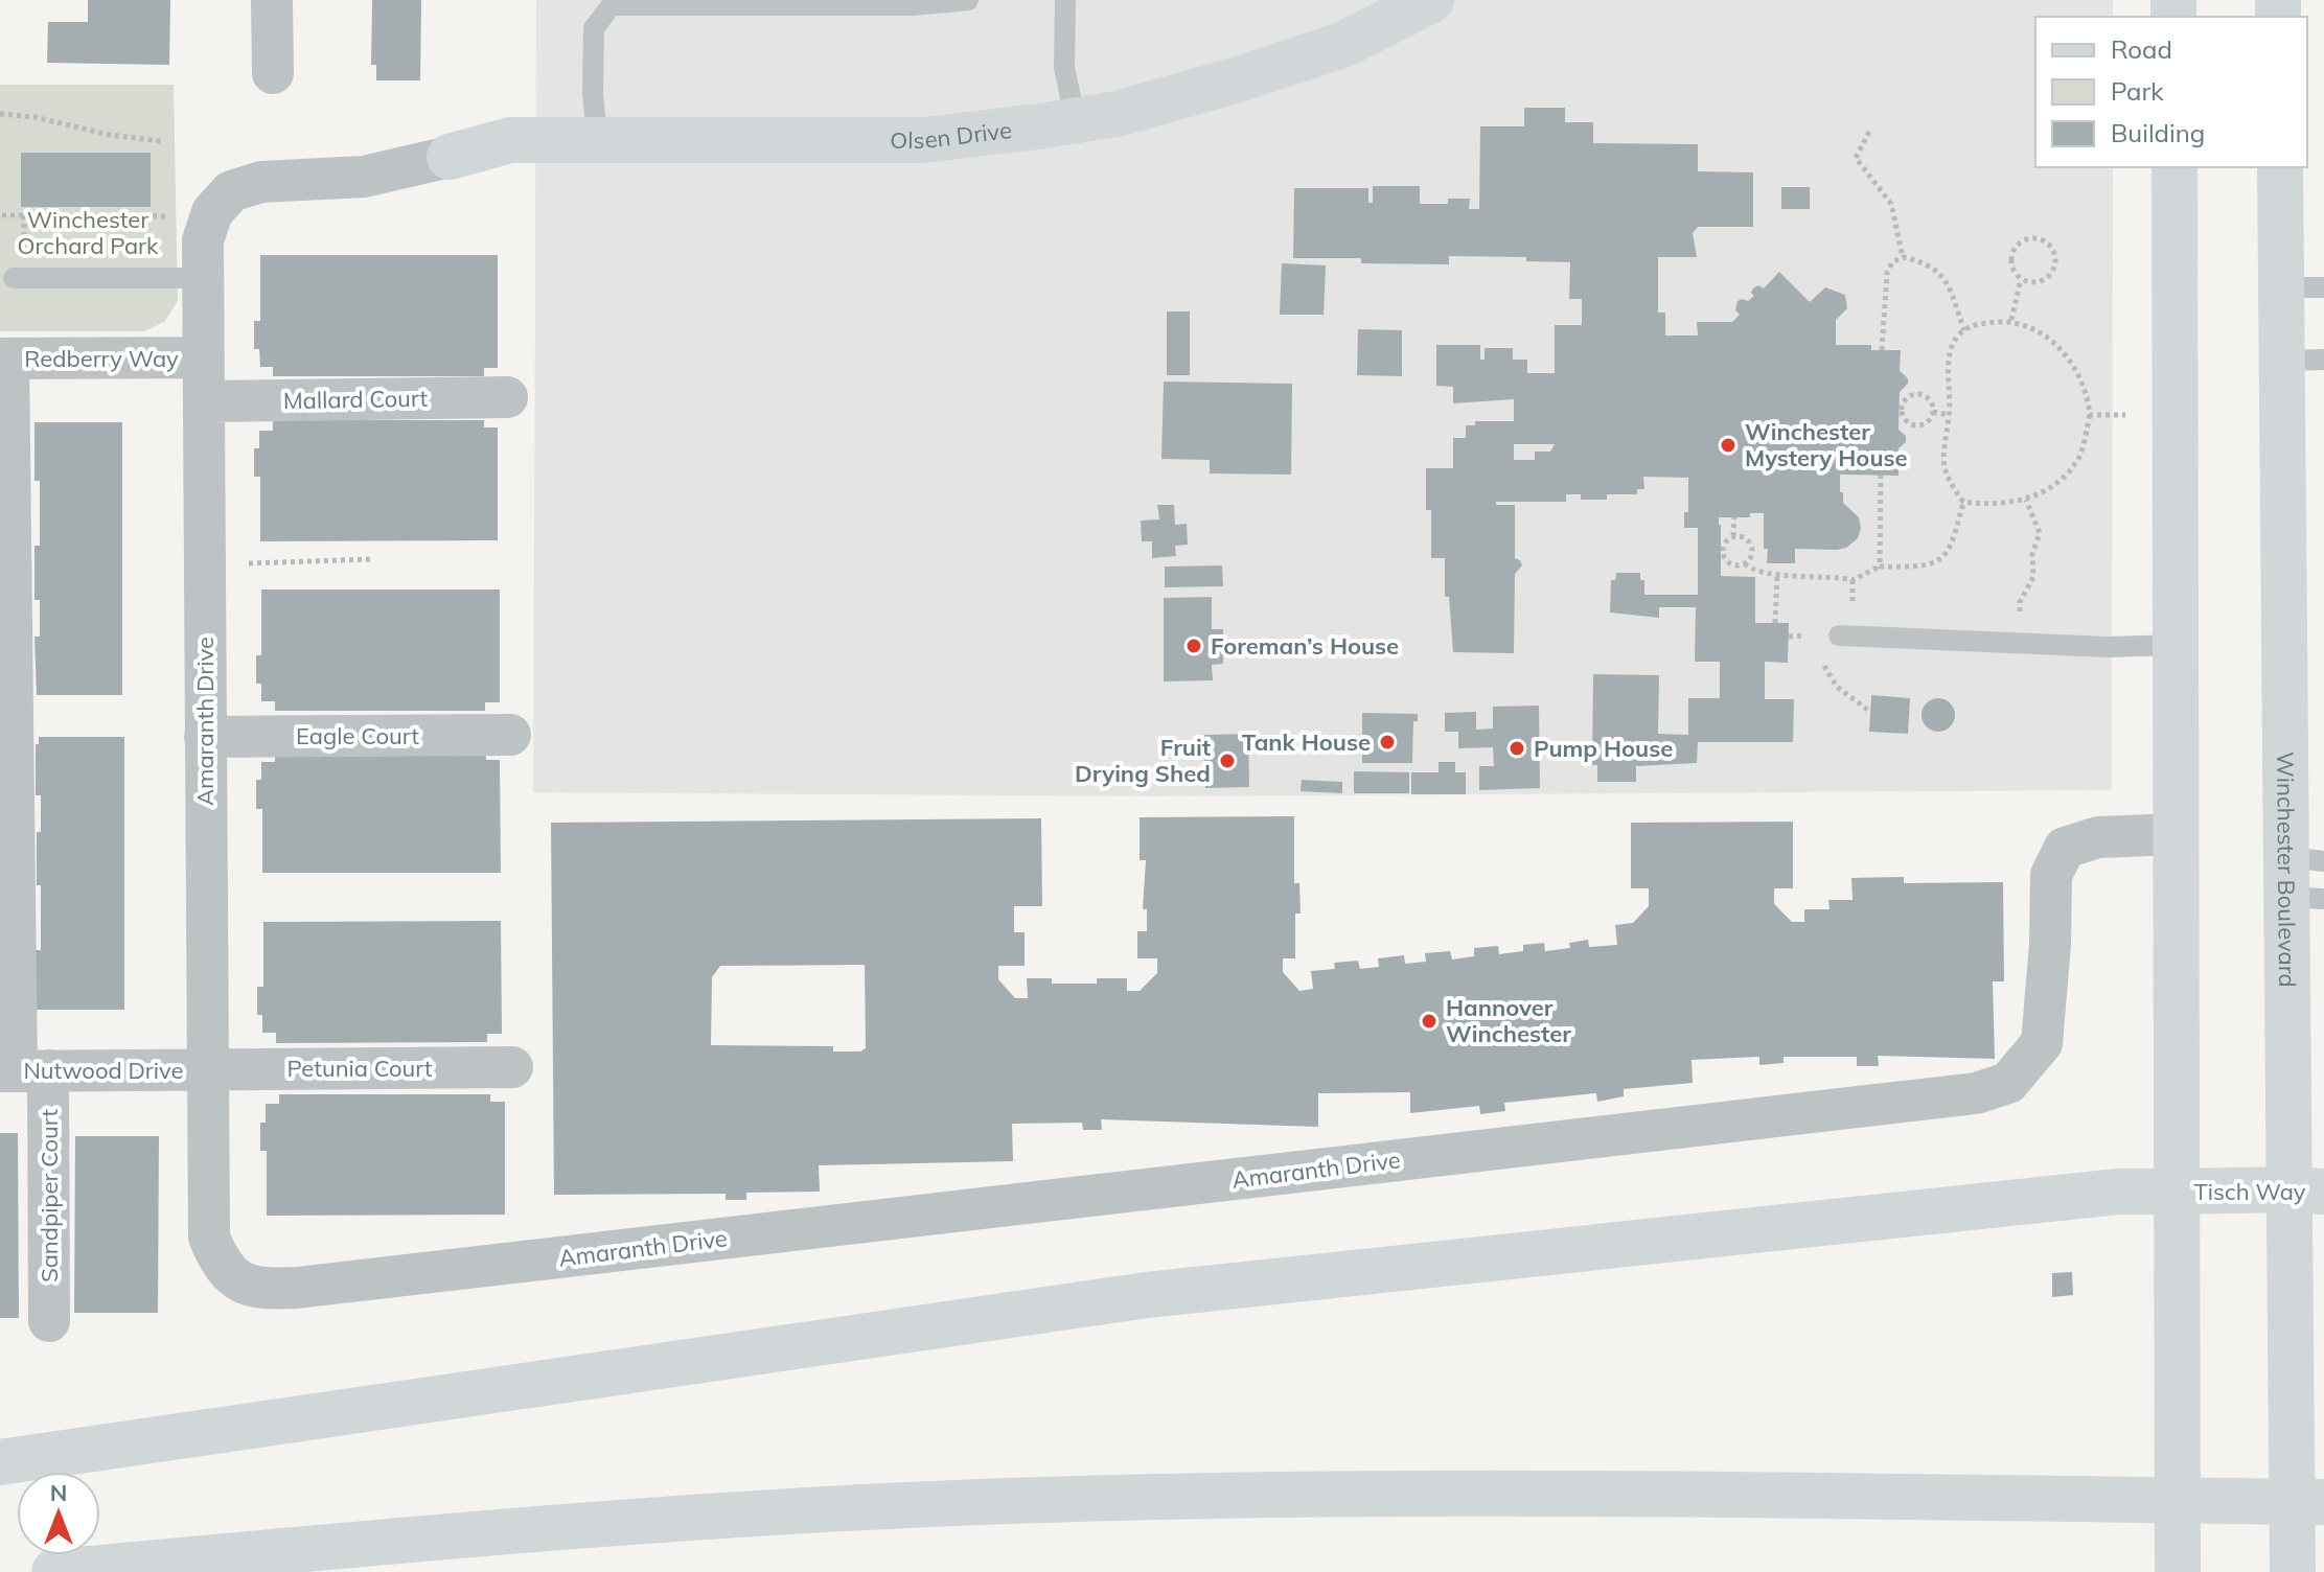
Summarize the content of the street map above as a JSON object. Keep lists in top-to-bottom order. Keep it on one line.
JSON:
{"streets":{"main road":["Olsen Drive","Winchester Boulevard","Tisch Way"],"street":["Redberry Way","Mallard Court","Amaranth Drive","Eagle Court","Petunia Court","Nutwood Drive","Sandpiper Court"]},"crossings":[["Olsen Drive","Amaranth Drive"],["Redberry Way","Amaranth Drive"],["Redberry Way","Sandpiper Court"],["Mallard Court","Amaranth Drive"],["Amaranth Drive","Eagle Court"],["Amaranth Drive","Petunia Court"],["Amaranth Drive","Nutwood Drive"],["Winchester Boulevard","Tisch Way"],["Petunia Court","Nutwood Drive"],["Nutwood Drive","Sandpiper Court"]],"parks":["Winchester Orchard Park"],"places":["Winchester Mystery House","Foreman’s House","Tank House","Pump House","Fruit Drying Shed","Hannover Winchester"],"legend":["Road","Park","Building"],"north":"top"}
